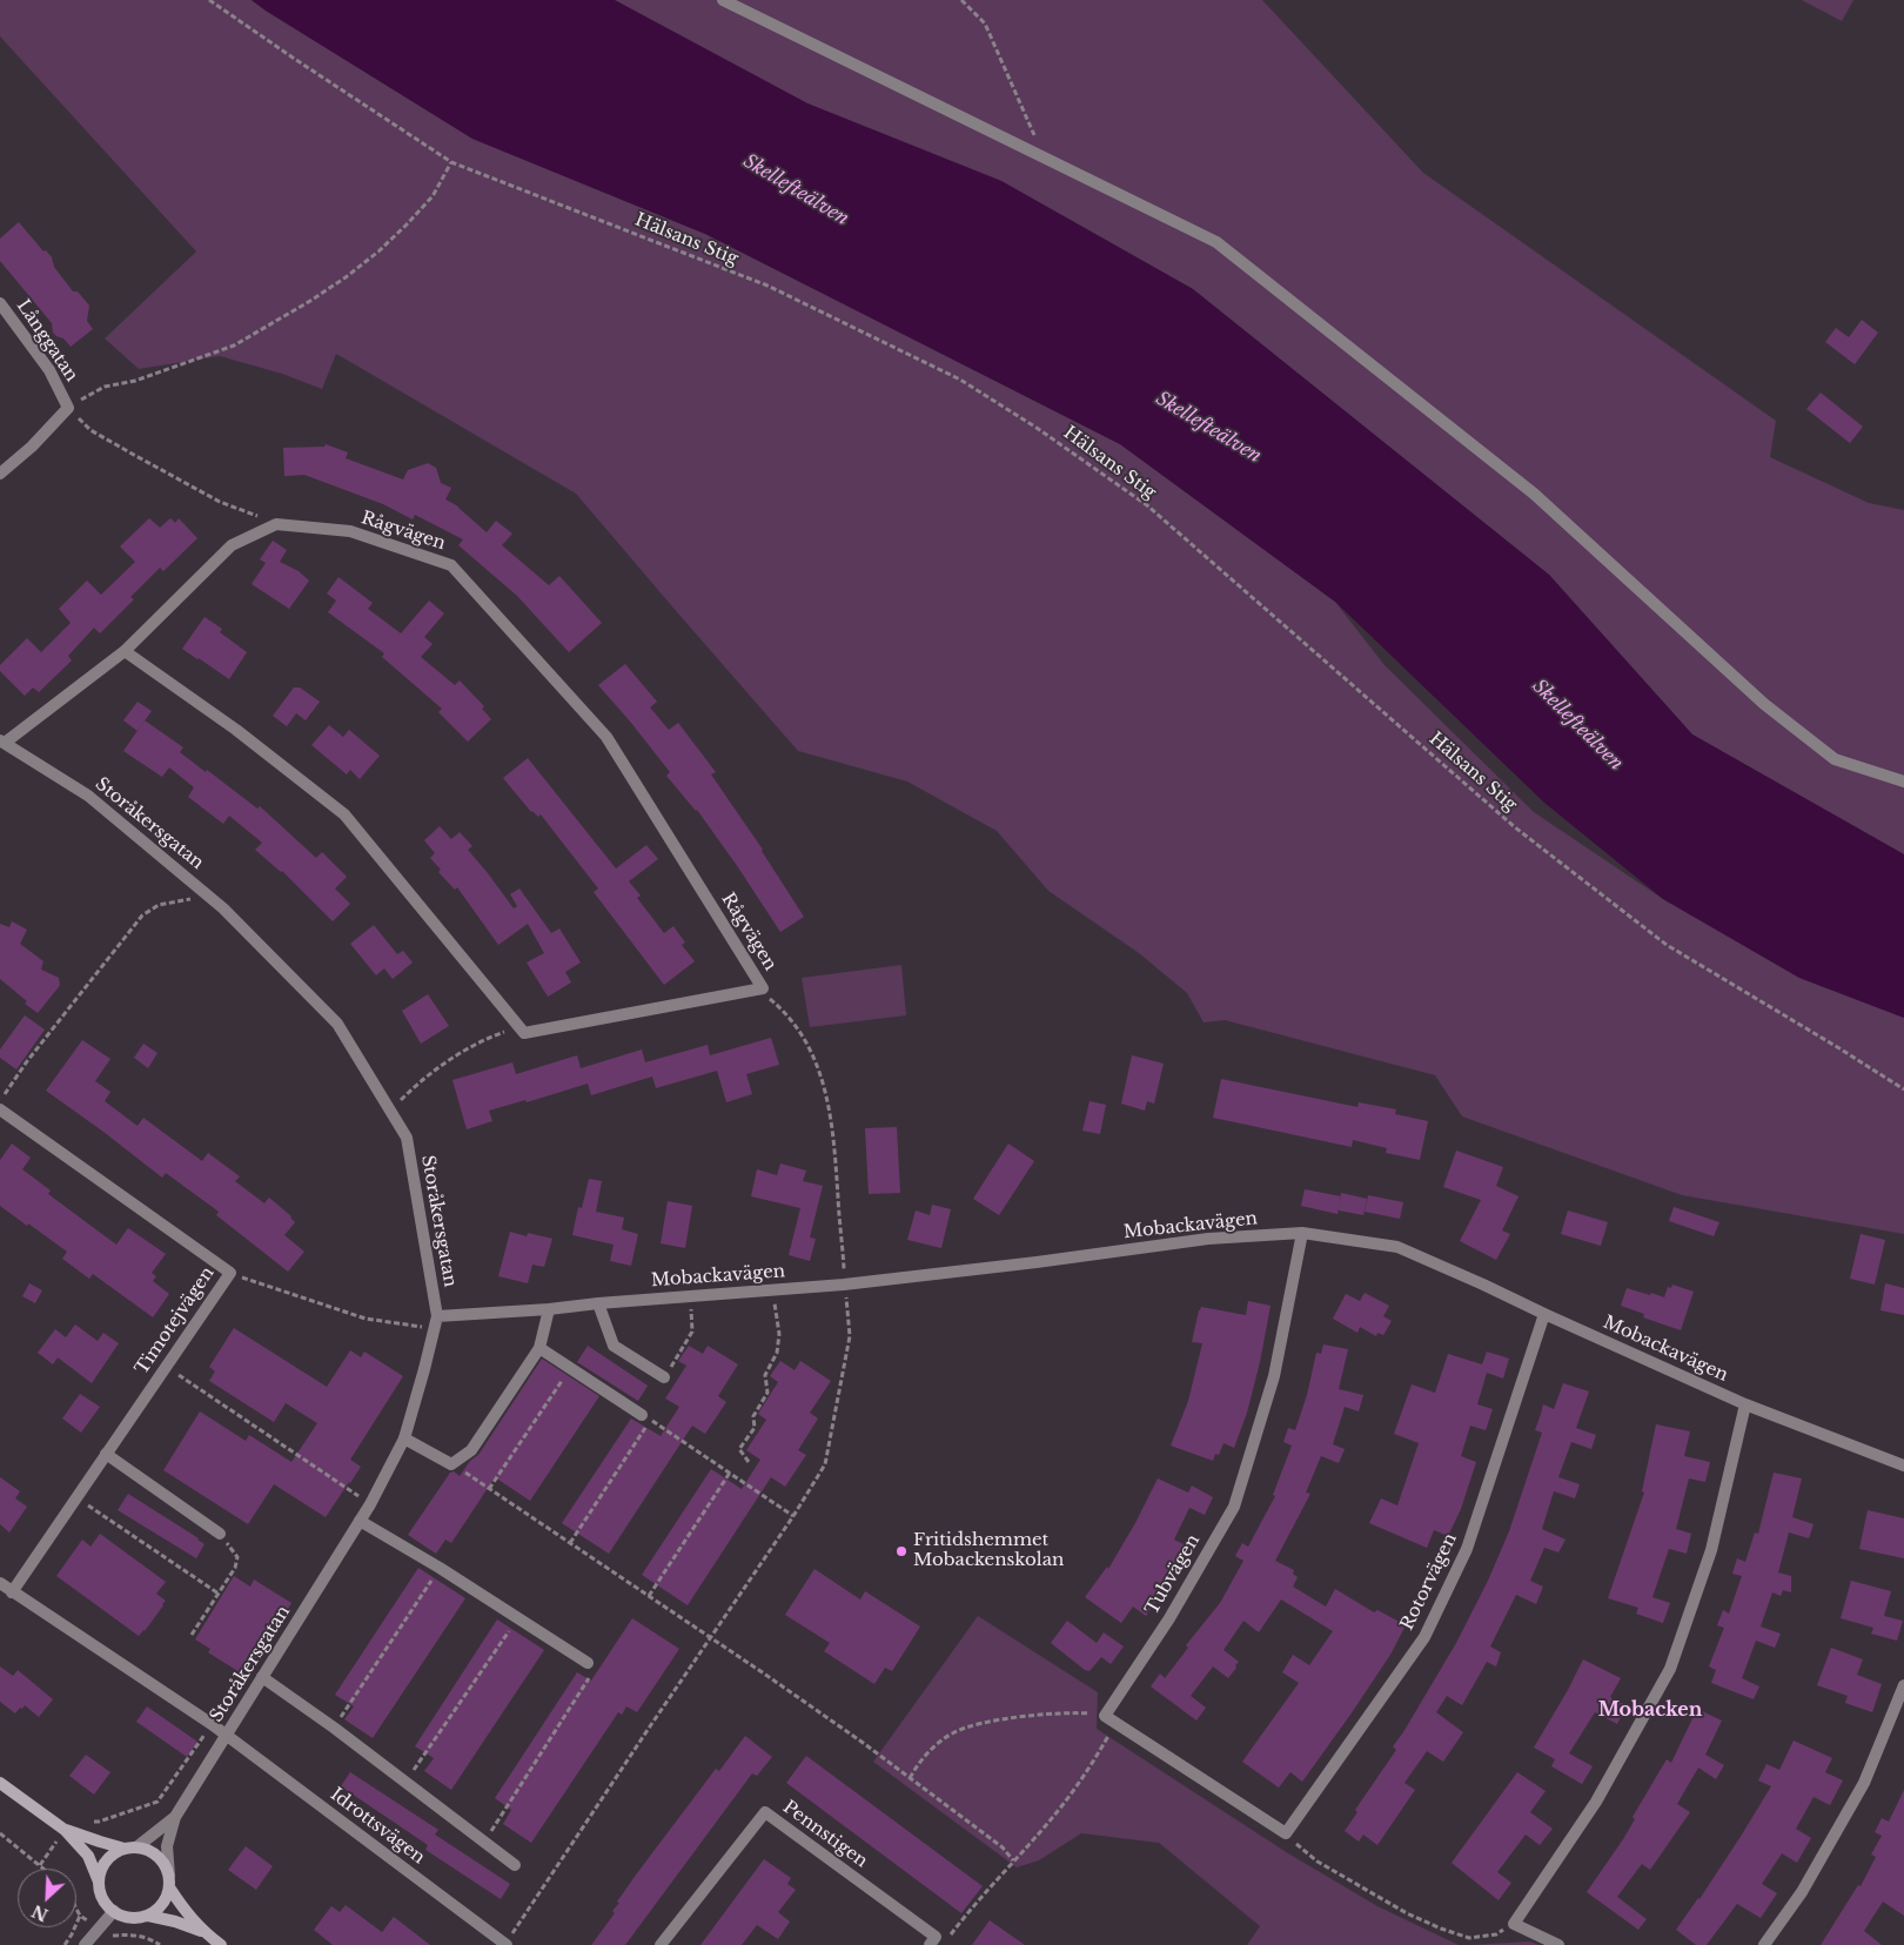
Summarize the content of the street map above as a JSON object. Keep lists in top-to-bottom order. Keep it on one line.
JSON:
{"streets":{"street":["Långgatan","Rågvägen","Storåkersgatan","Mobackavägen","Timotejvägen","Tubvägen","Rotorvägen","Idrottsvägen","Pennstigen"],"path":["Hälsans Stig"]},"crossings":[["Storåkersgatan","Mobackavägen"],["Storåkersgatan","Idrottsvägen"],["Mobackavägen","Tubvägen"],["Mobackavägen","Rotorvägen"]],"districts":["Mobacken"],"water":["Skellefteälven"],"places":["Fritidshemmet Mobackenskolan"],"north":"bottom left"}
